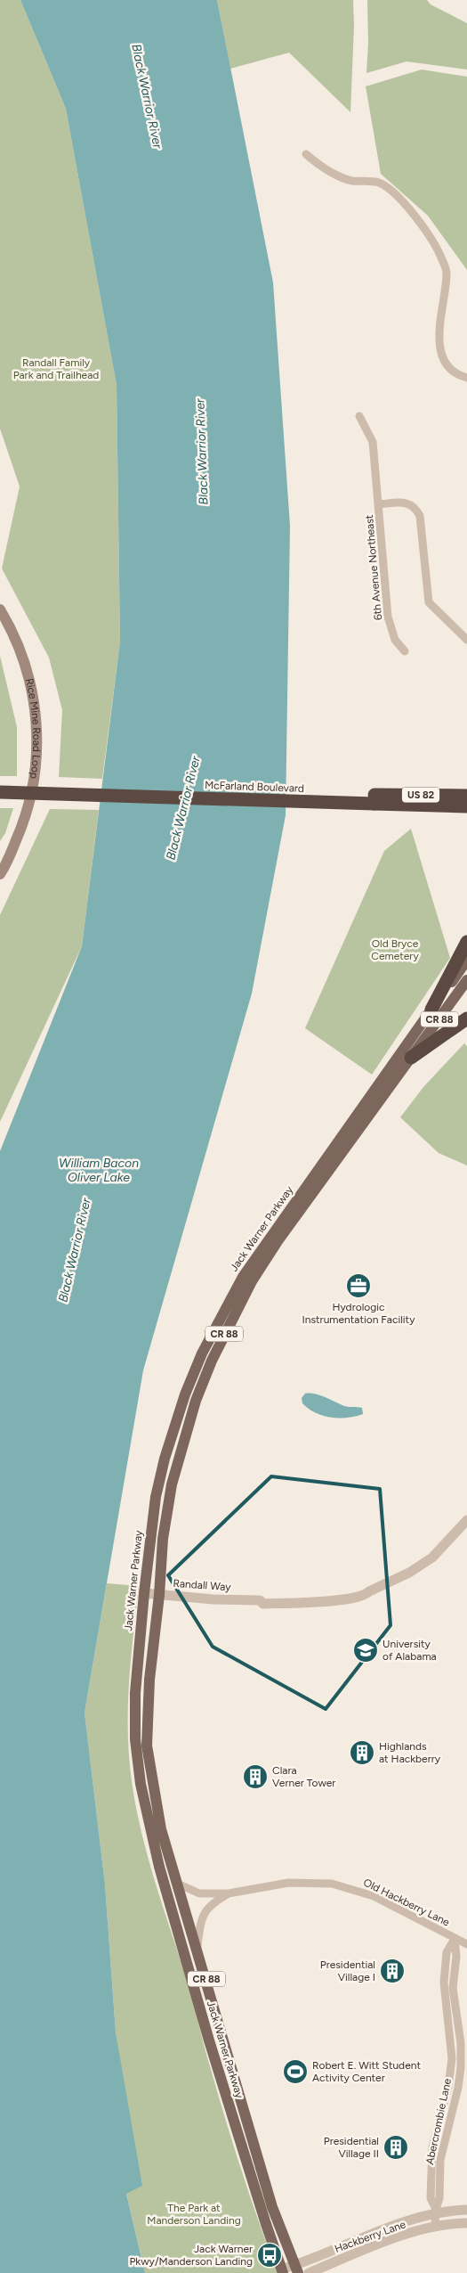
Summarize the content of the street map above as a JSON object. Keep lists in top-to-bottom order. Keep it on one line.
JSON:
{"streets":{"highway":["McFarland Boulevard","US 82"],"main road":["Rice Mine Road Loop","CR 88","Jack Warner Parkway"],"street":["6th Avenue Northeast","Randall Way","Old Hackberry Lane","Abercrombie Lane","Hackberry Lane"]},"crossings":[["McFarland Boulevard","US 82"],["Jack Warner Parkway","Randall Way"],["Jack Warner Parkway","Old Hackberry Lane"],["Old Hackberry Lane","Abercrombie Lane"]],"water":["Black Warrior River","William Bacon Oliver Lake"],"parks":["Randall Family Park and Trailhead","Old Bryce Cemetery","The Park at Manderson Landing"],"places":{"office":["Hydrologic Instrumentation Facility"],"school or university":["University of Alabama"],"building":["Highlands at Hackberry","Clara Verner Tower","Presidential Village I","Presidential Village II"],"sports":["Robert E. Witt Student Activity Center"],"bus stop":["Jack Warner Pkwy/Manderson Landing"]}}
